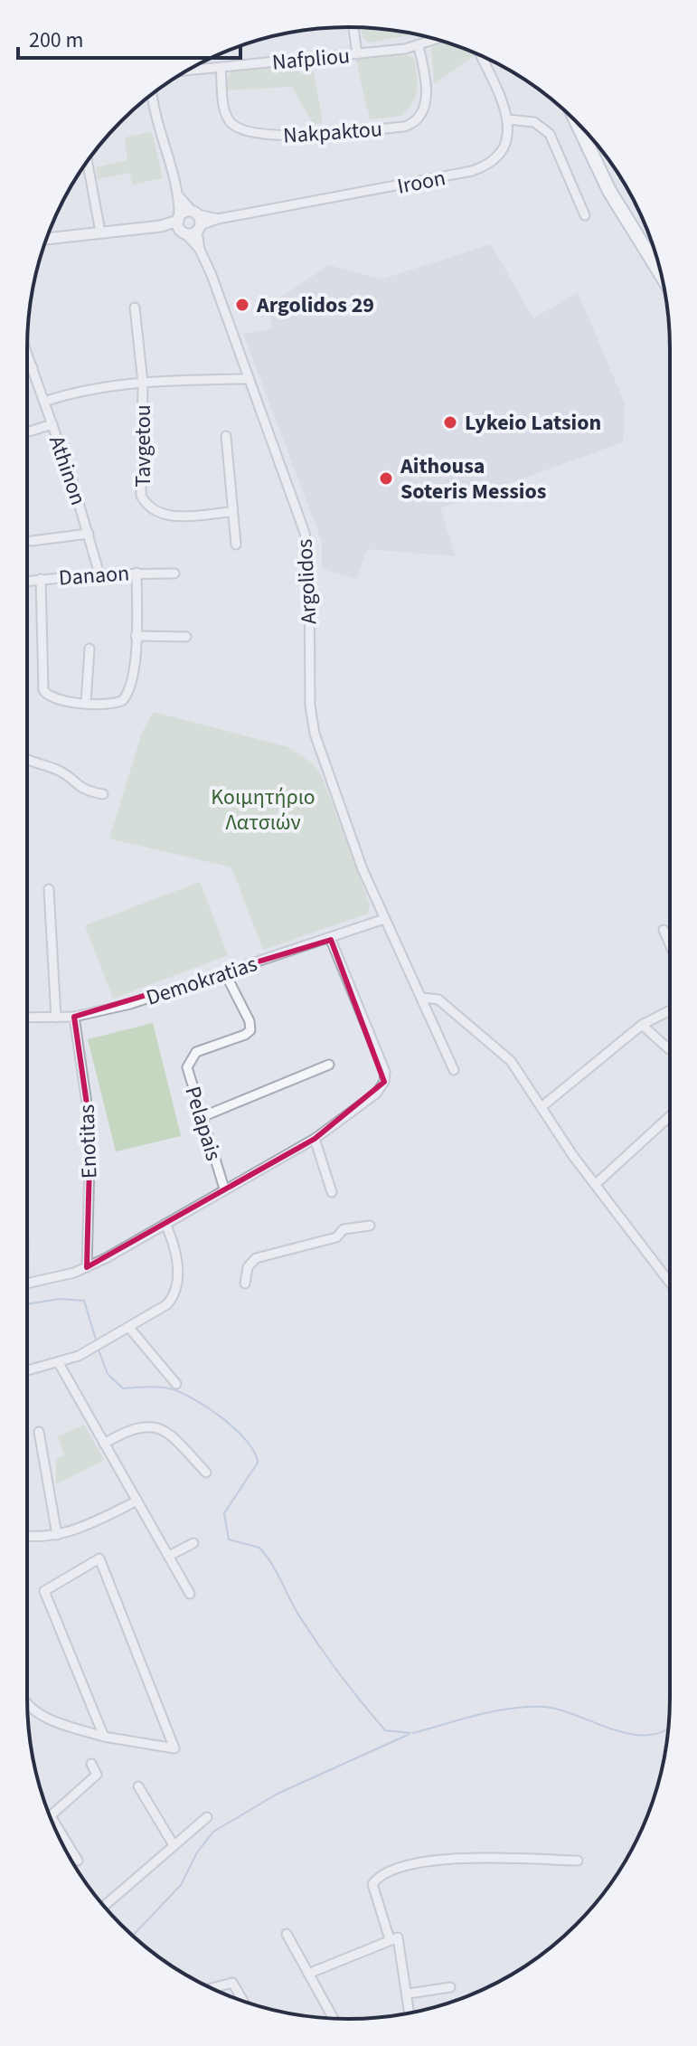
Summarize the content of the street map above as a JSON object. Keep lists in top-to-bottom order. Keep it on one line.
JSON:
{"streets":{"street":["Nafpliou","Nakpaktou","Iroon","Tavgetou","Athinon","Danaon","Argolidos","Demokratias","Pelapais","Enotitas"]},"crossings":[["Nafpliou","Nakpaktou"],["Iroon","Argolidos"],["Athinon","Danaon"],["Argolidos","Demokratias"],["Demokratias","Pelapais"],["Demokratias","Enotitas"]],"parks":["Κοιμητήριο Λατσιών"],"places":["Argolidos 29","Lykeio Latsion","Aithousa Soteris Messios"],"scale_bar":"200 m"}
